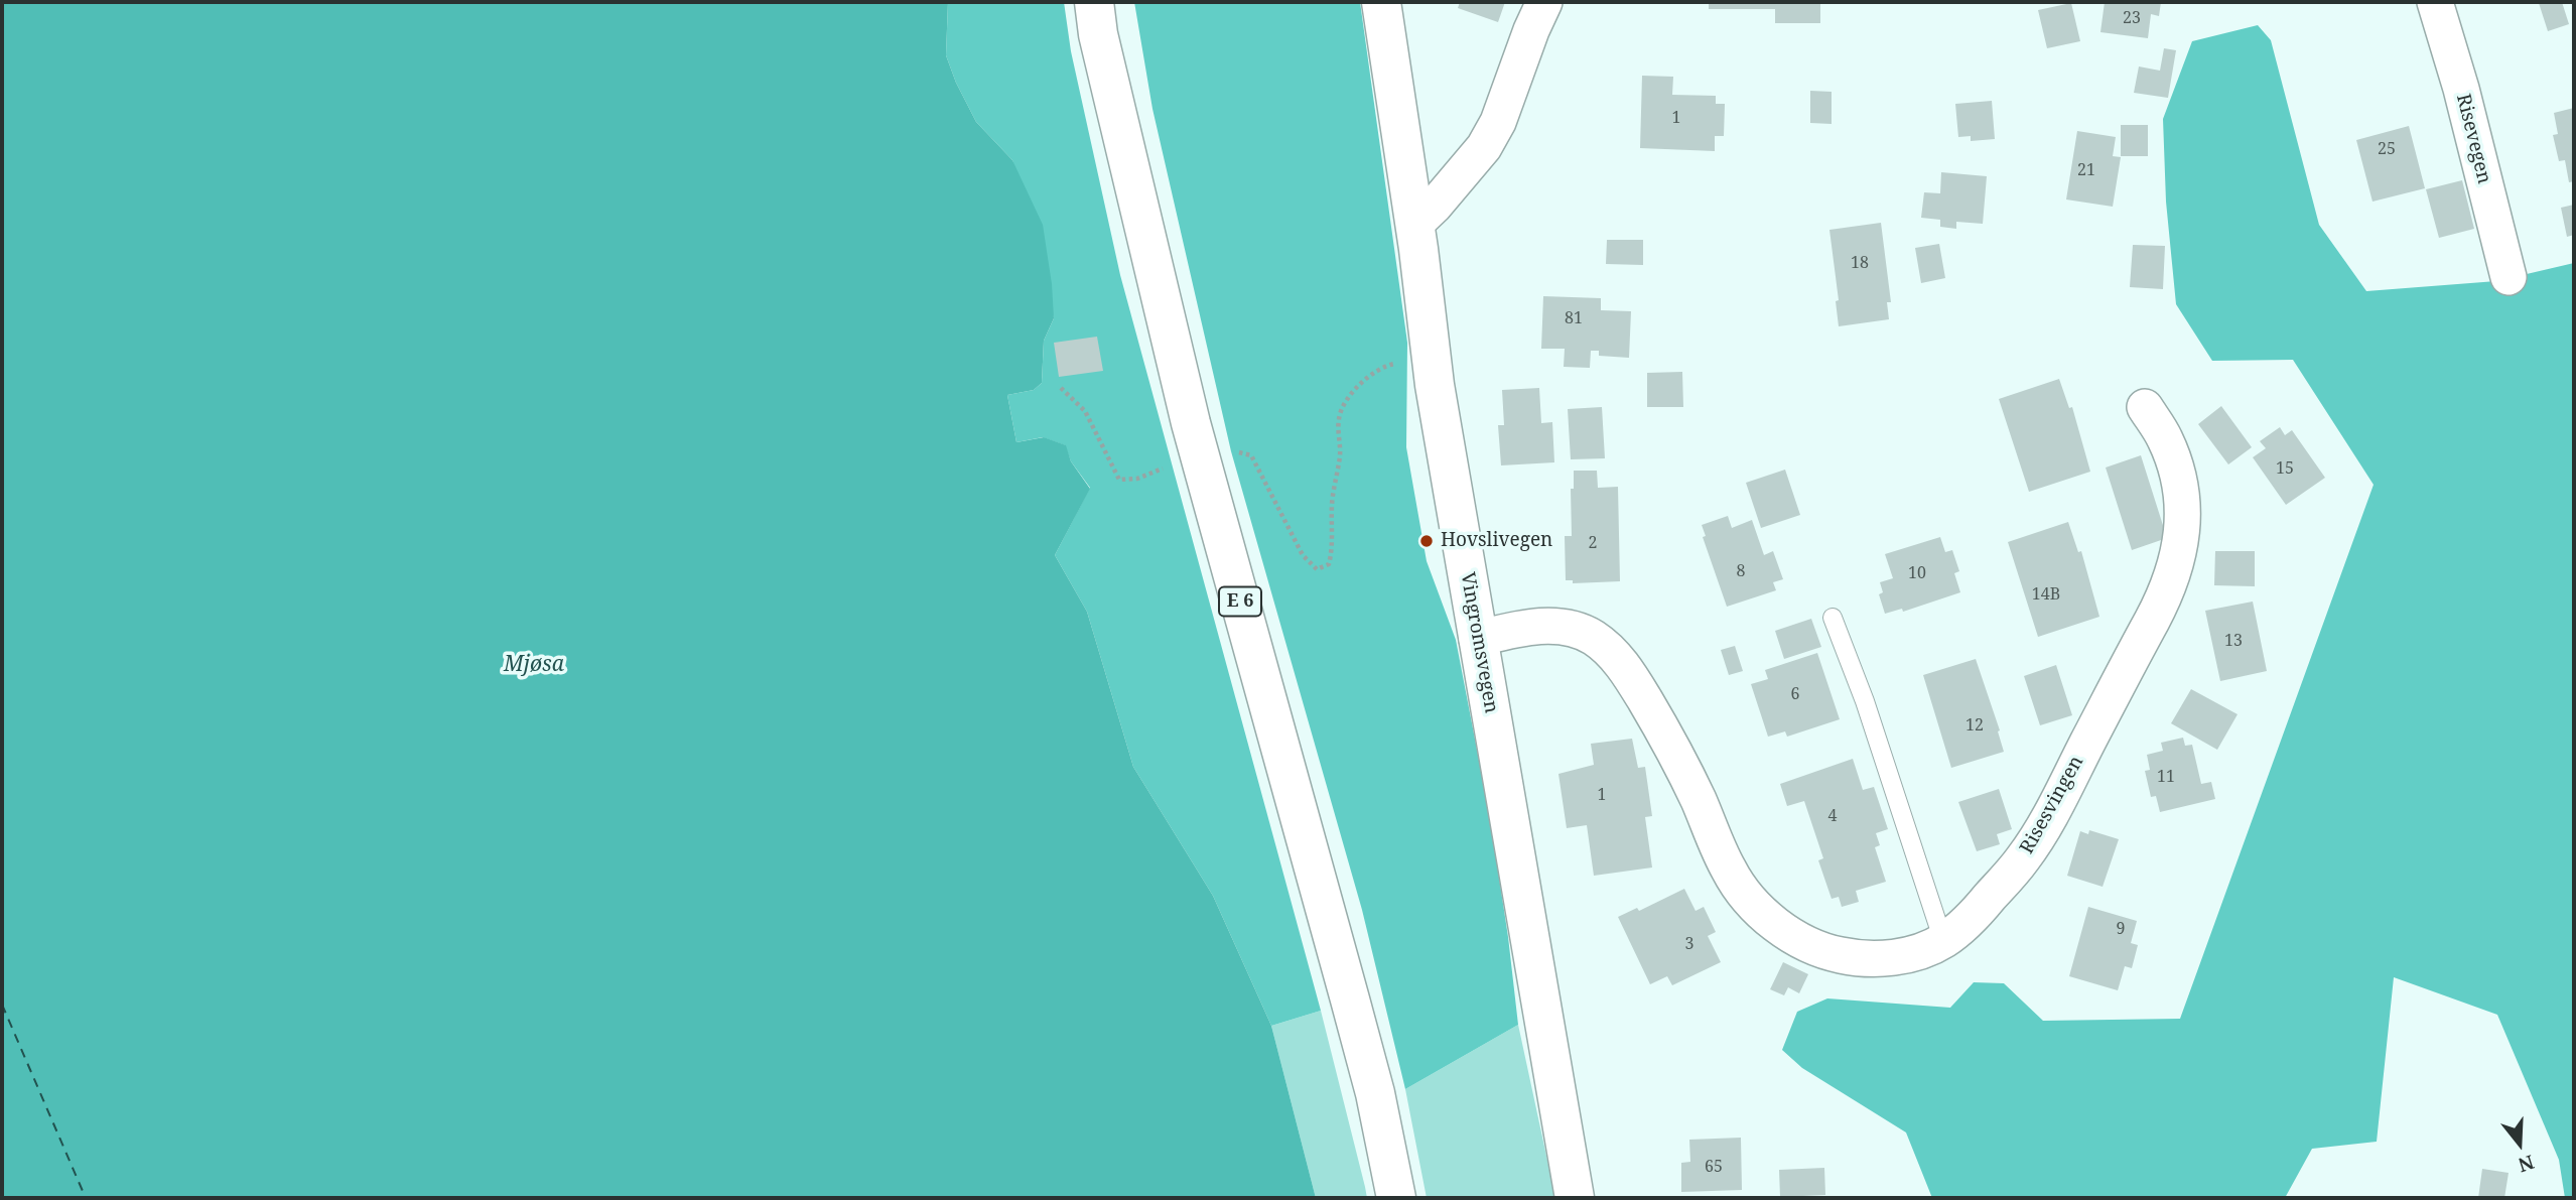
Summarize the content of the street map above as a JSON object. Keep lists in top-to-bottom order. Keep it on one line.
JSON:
{"streets":{"main road":["E 6","Vingromsvegen"],"street":["Risevegen","Risesvingen"]},"crossings":[["Vingromsvegen","Risesvingen"]],"water":["Mjøsa"],"places":["Hovslivegen"],"house_numbers":["23","1","25","21","18","81","15","2","8","10","14B","13","6","12","11","1","4","9","3","65"],"north":"bottom"}
